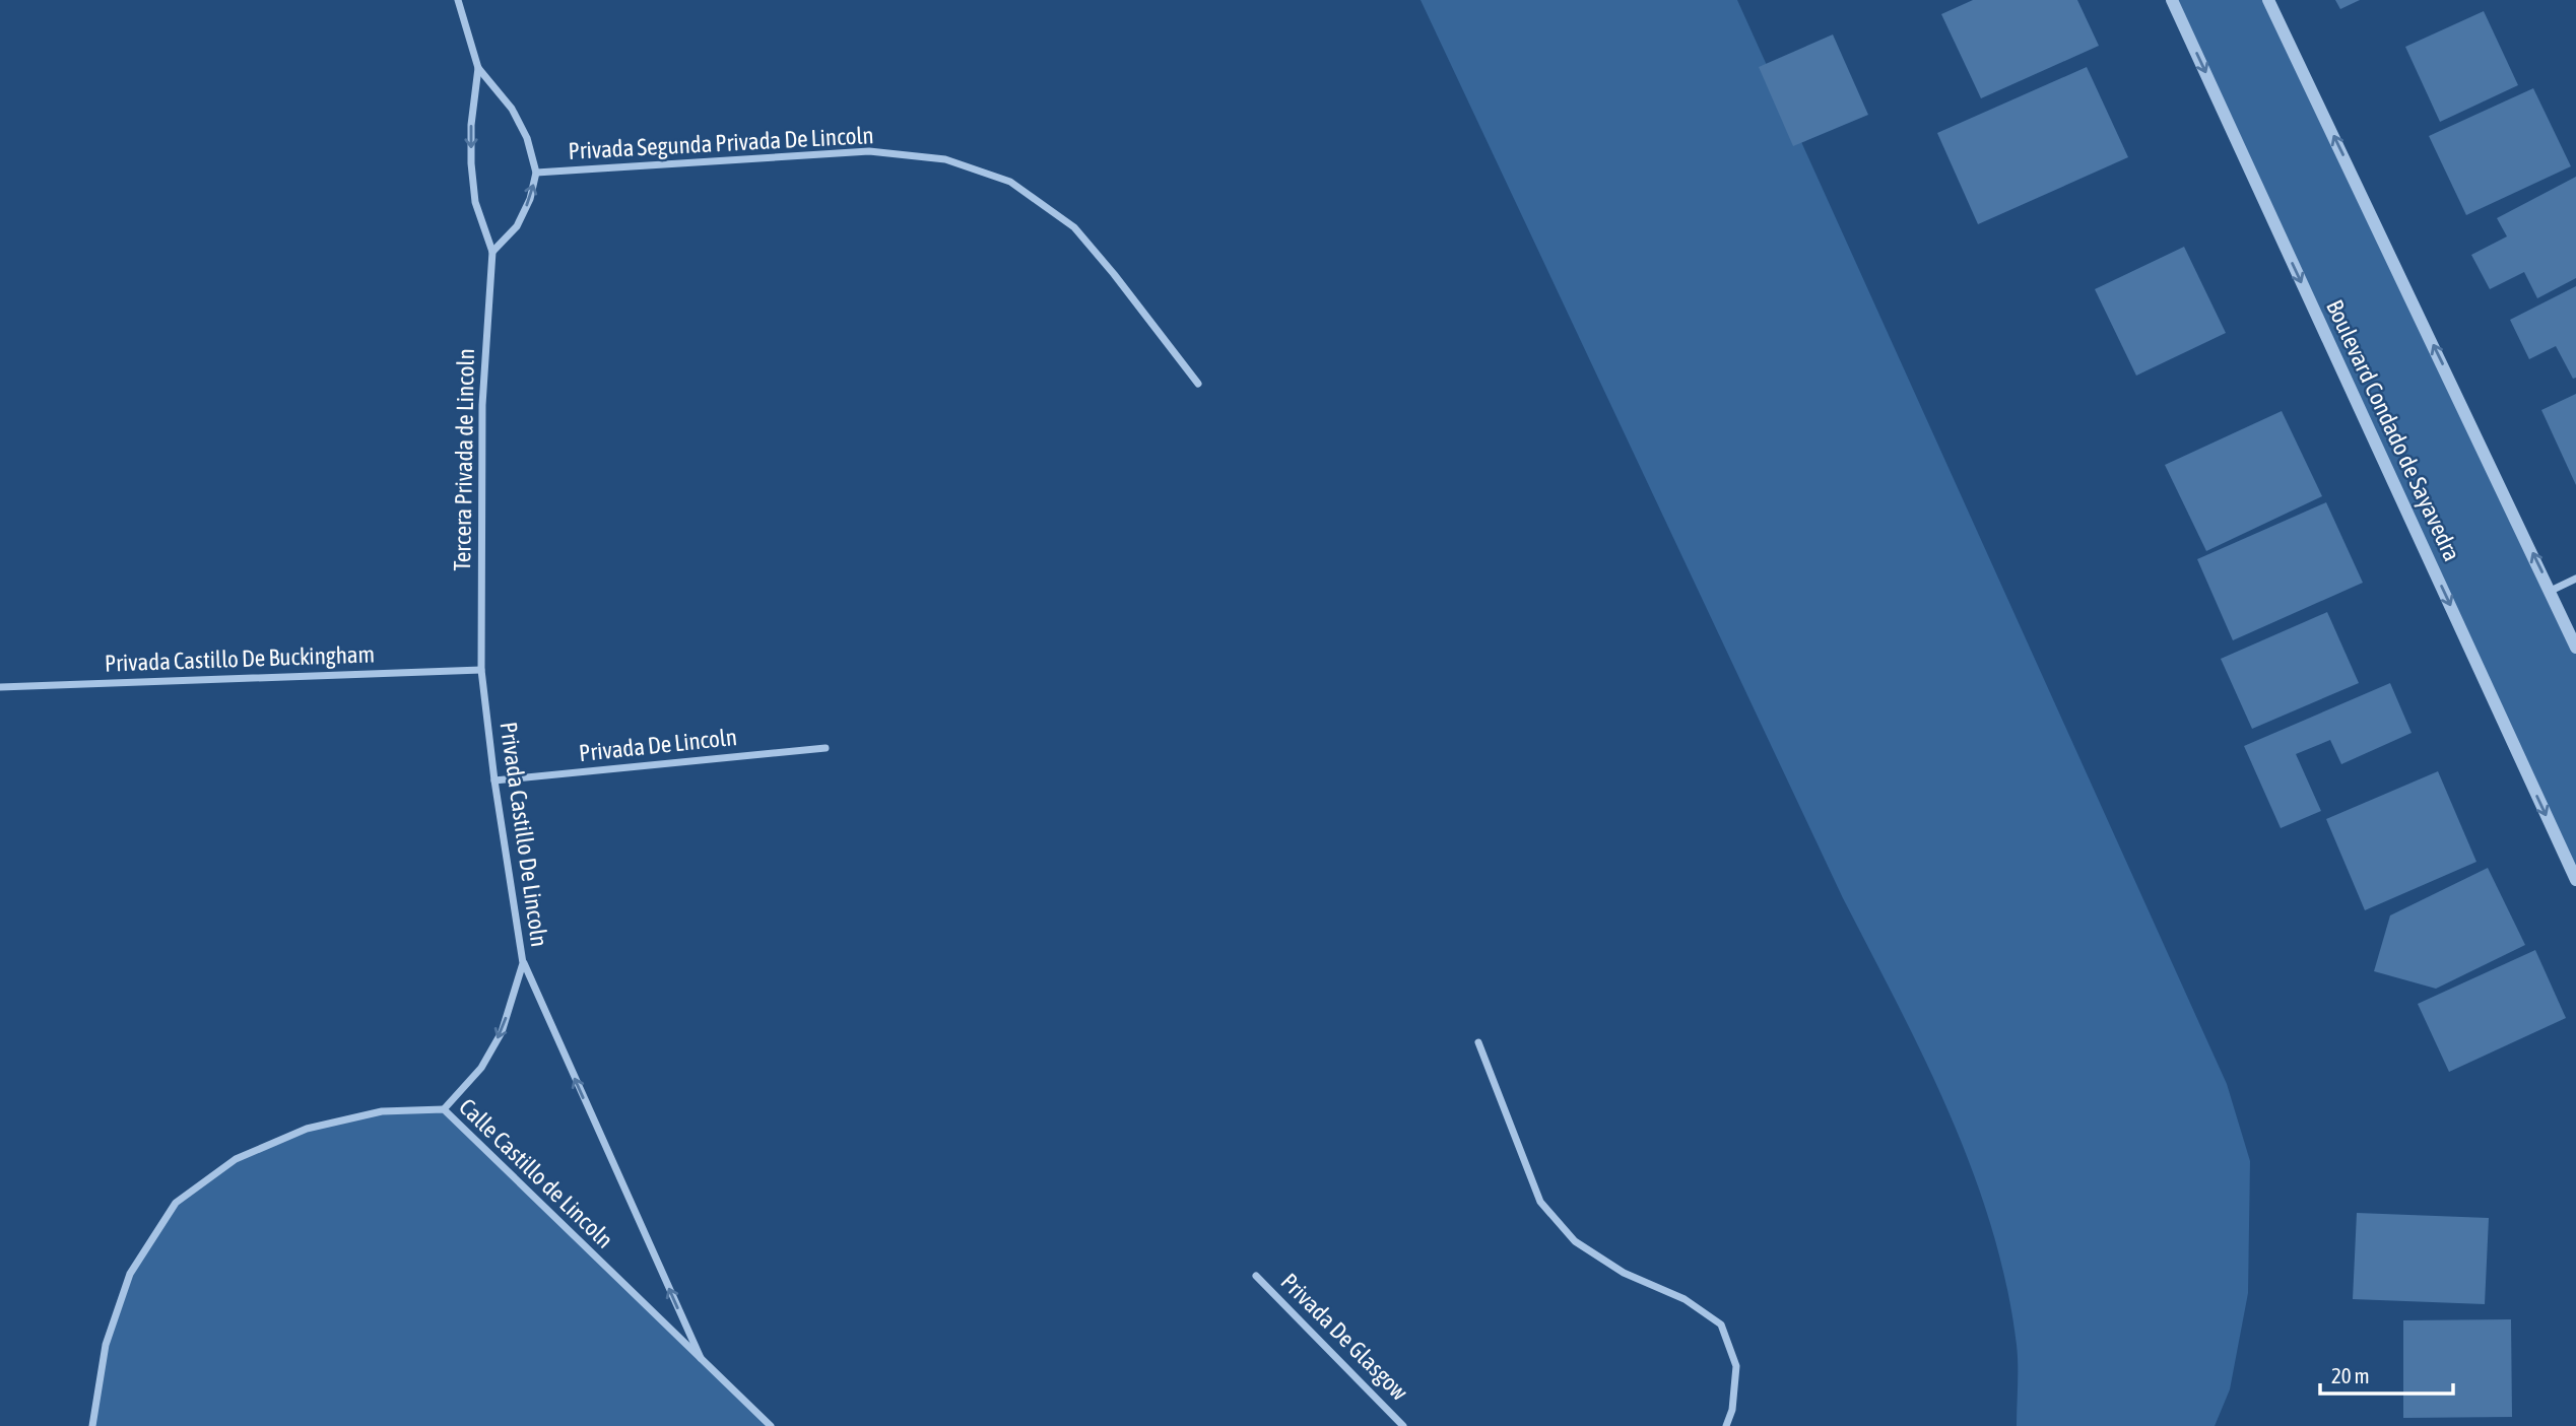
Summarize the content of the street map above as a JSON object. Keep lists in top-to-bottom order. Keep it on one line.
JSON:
{"streets":{"street":["Privada Segunda Privada De Lincoln","Boulevard Condado de Sayavedra","Tercera Privada de Lincoln","Privada Castillo De Buckingham","Privada De Lincoln","Privada Castillo De Lincoln","Calle Castillo de Lincoln","Privada De Glasgow"]},"crossings":[["Privada Segunda Privada De Lincoln","Tercera Privada de Lincoln"],["Tercera Privada de Lincoln","Privada Castillo De Buckingham"],["Tercera Privada de Lincoln","Privada Castillo De Lincoln"],["Privada Castillo De Buckingham","Privada Castillo De Lincoln"],["Privada De Lincoln","Privada Castillo De Lincoln"],["Privada Castillo De Lincoln","Calle Castillo de Lincoln"]],"one_way":["Privada Castillo De Lincoln"],"scale_bar":"20 m"}
